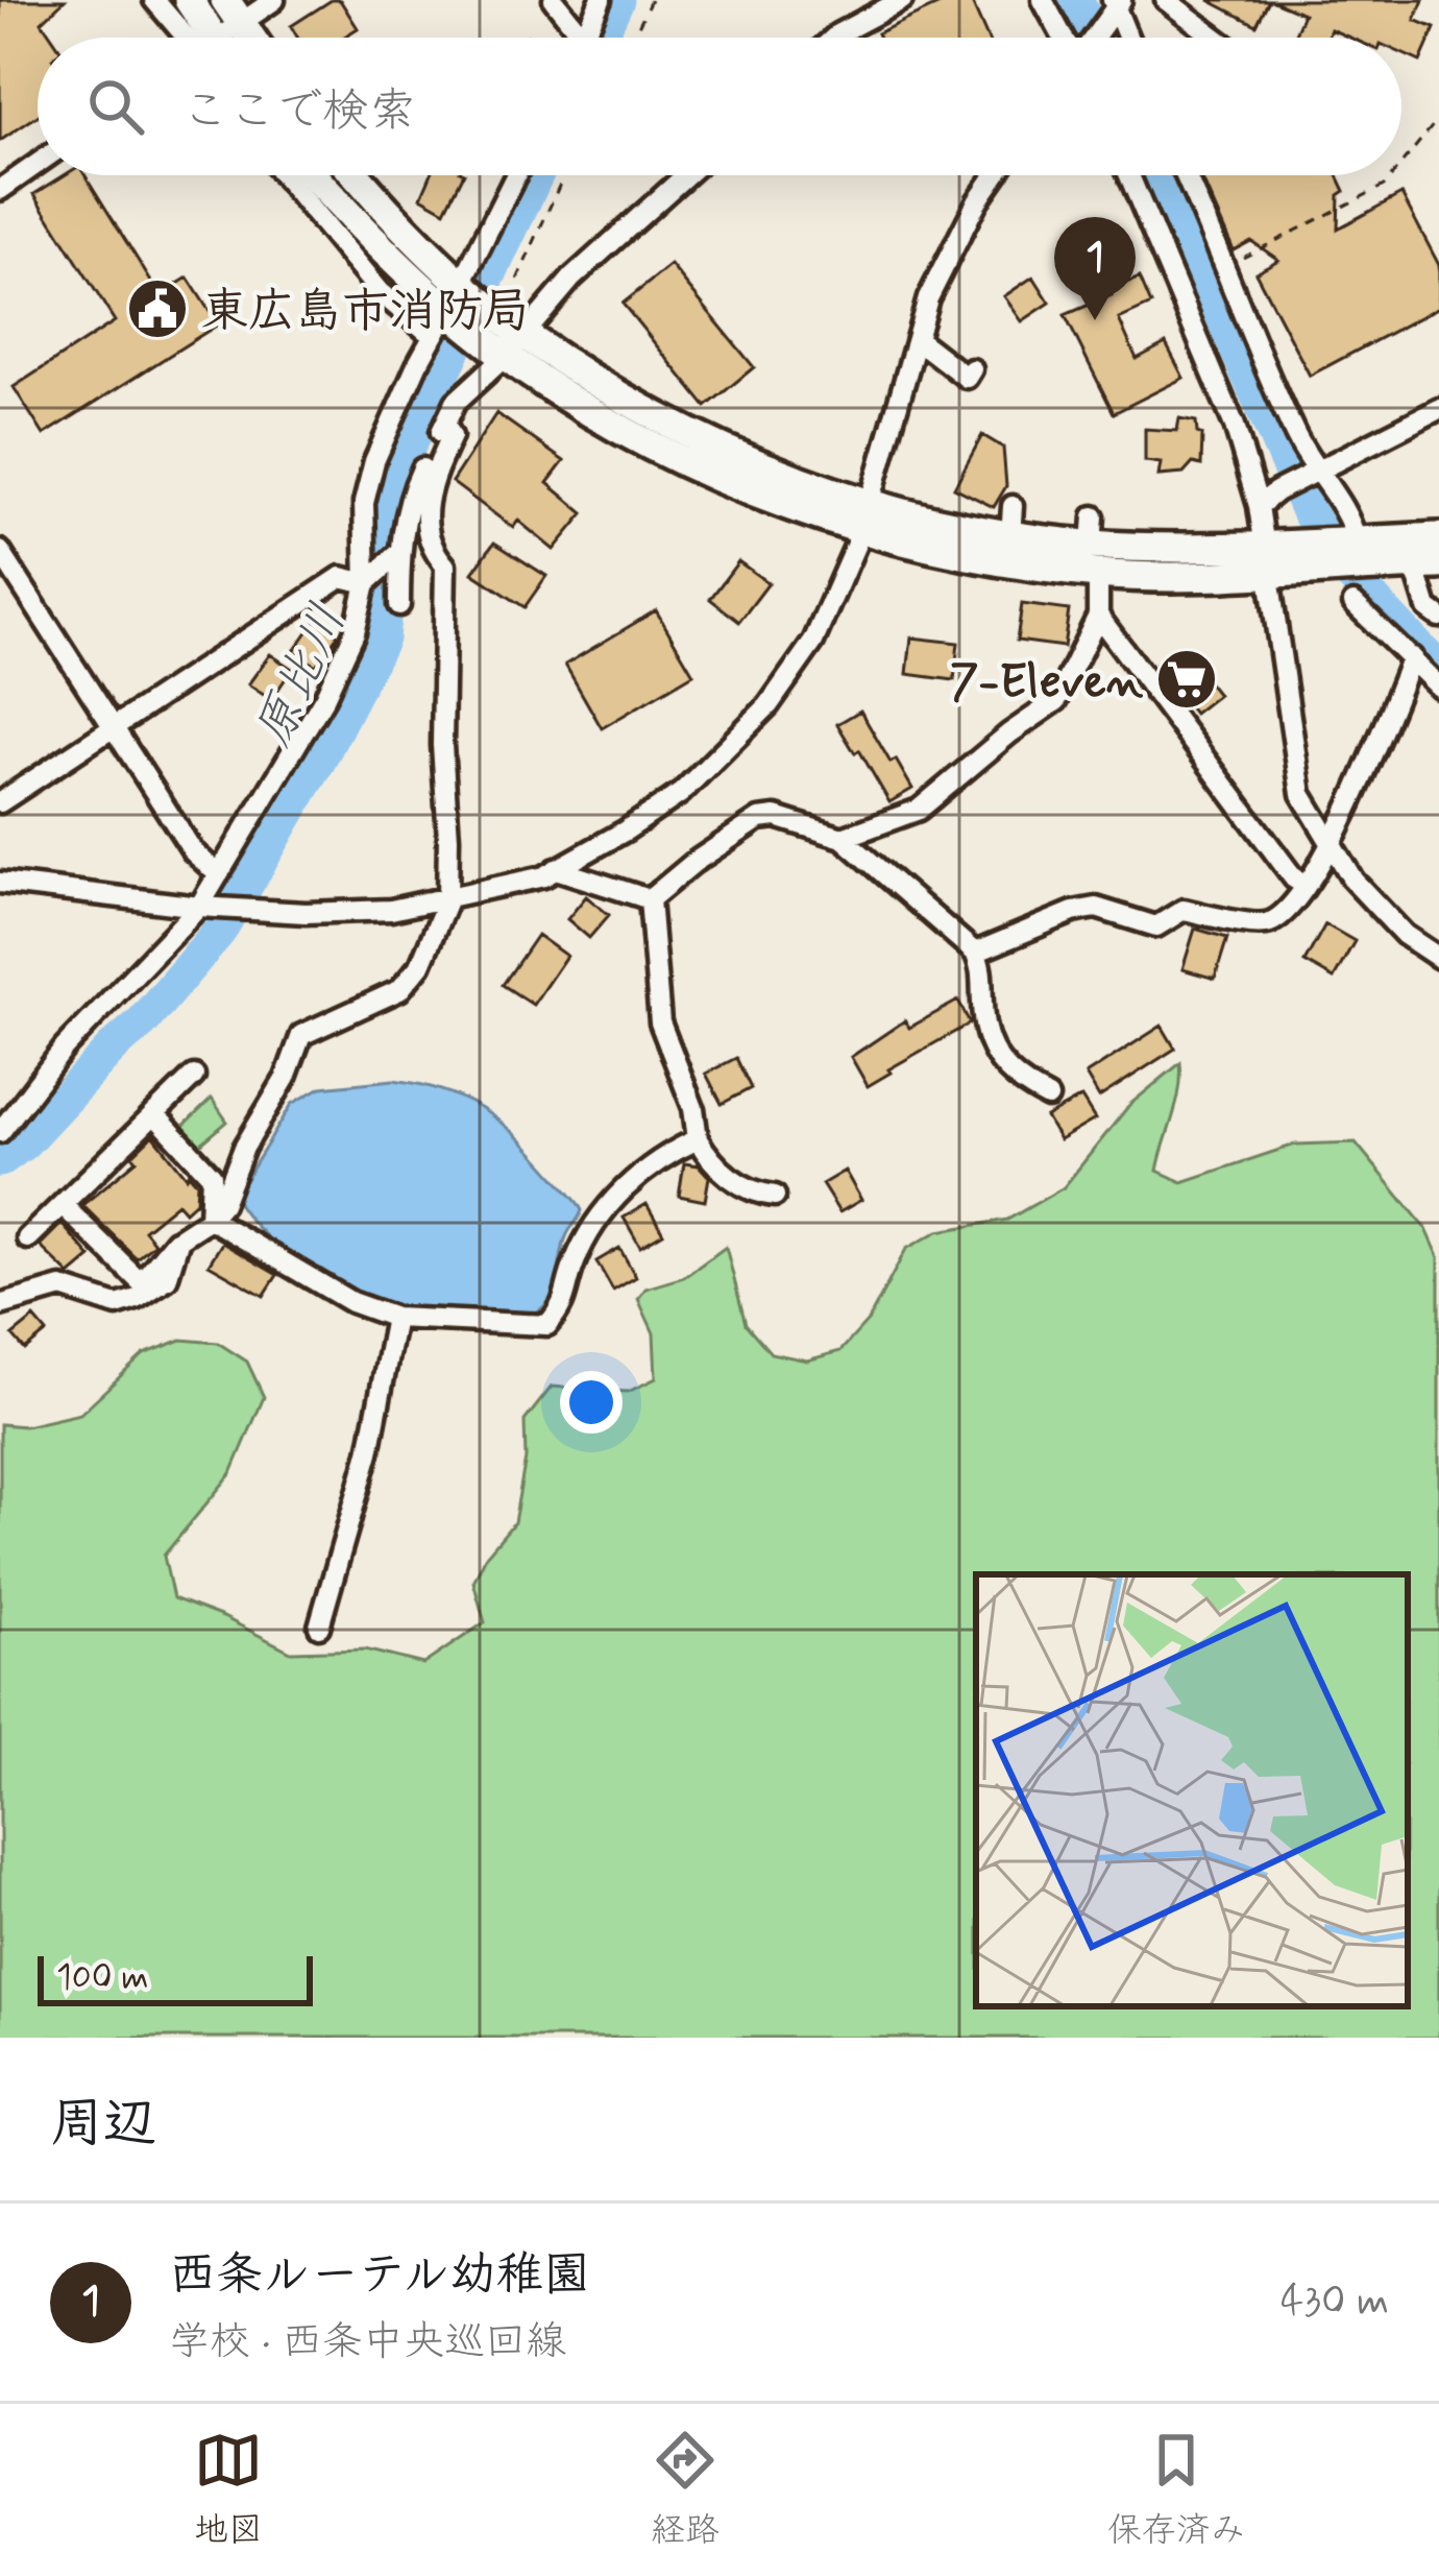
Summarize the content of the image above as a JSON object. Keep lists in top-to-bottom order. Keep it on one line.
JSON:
{"water":["原比川"],"places":{"public building":["東広島市消防局"],"supermarket":["7-Eleven"]},"scale_bar":"100 m","page":{"search":"ここで検索","pins":"1","scale":"100 m","heading":"周辺","list":[{"mark":"1","name":"西条ルーテル幼稚園","note":"学校 · 西条中央巡回線","value":"430 m"}],"nav":["地図","経路","保存済み"]}}
